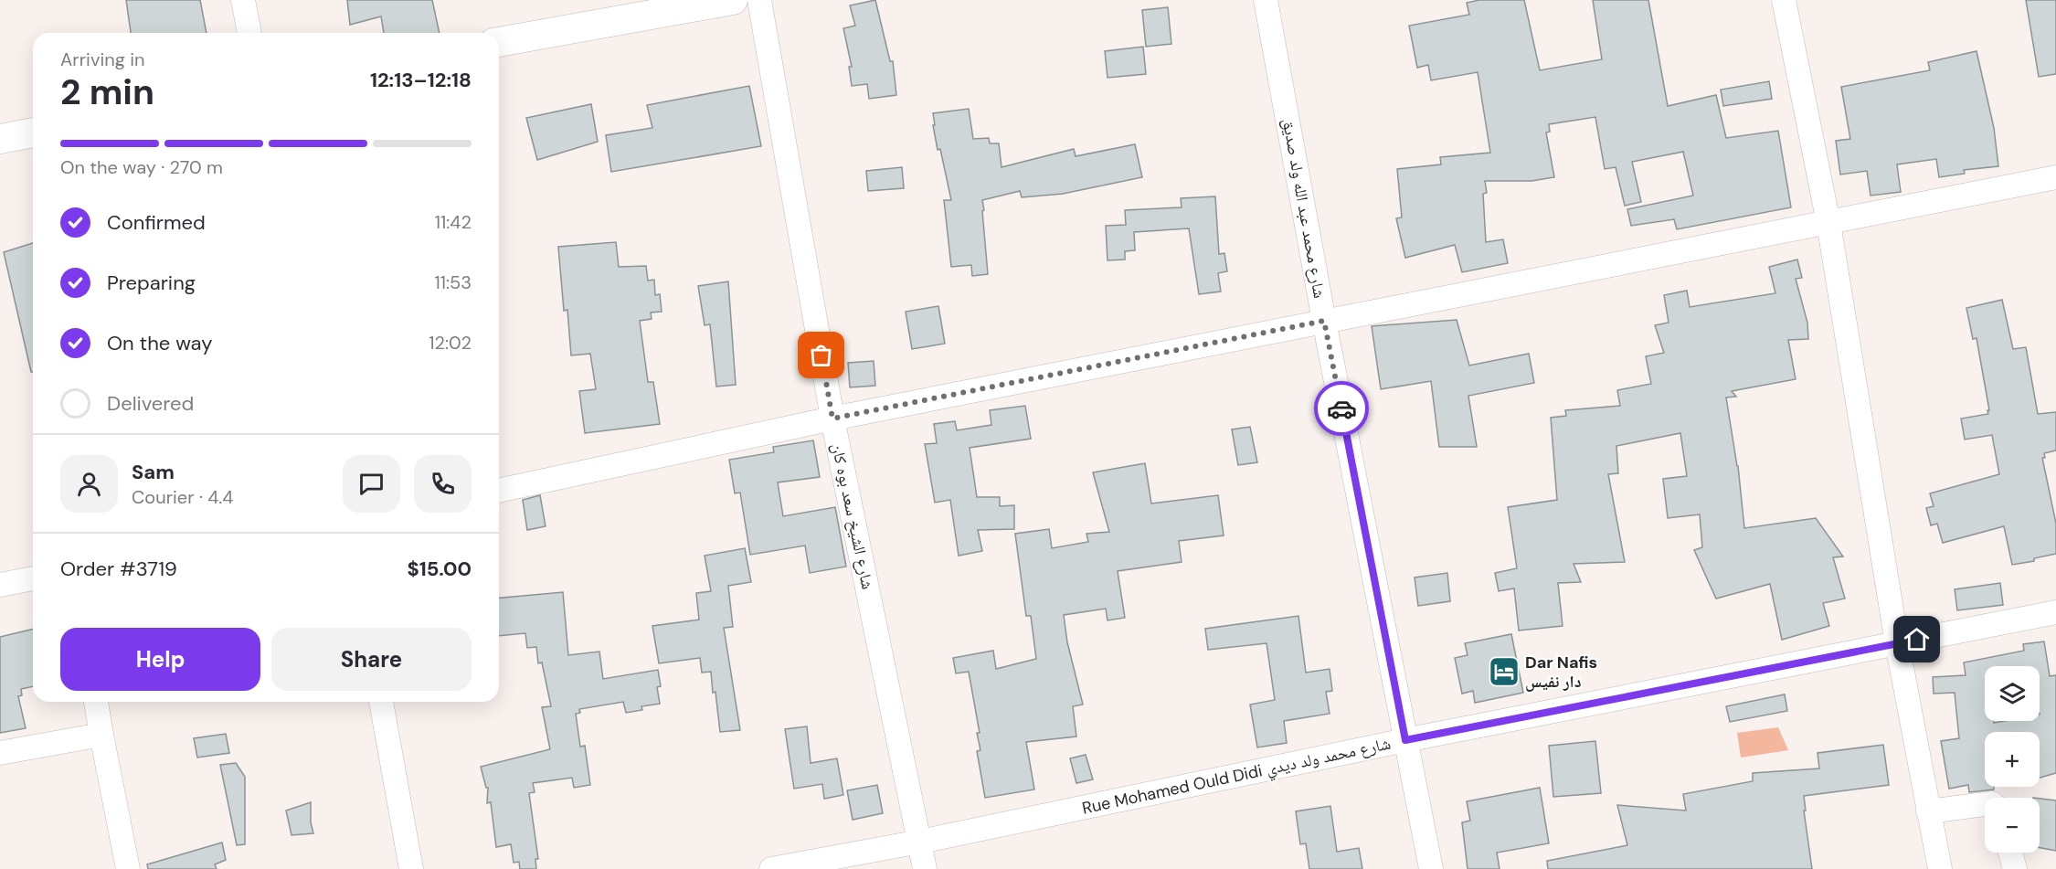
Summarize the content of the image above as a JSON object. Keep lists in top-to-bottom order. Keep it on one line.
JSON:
{"streets":{"street":["شارع محمد عبد الله ولد صديق","شارع الشيخ سعد بوه كان","Rue Mohamed Ould Didi شارع محمد ولد ديدي"]},"crossings":[["شارع محمد عبد الله ولد صديق","Rue Mohamed Ould Didi شارع محمد ولد ديدي"],["شارع الشيخ سعد بوه كان","Rue Mohamed Ould Didi شارع محمد ولد ديدي"]],"places":{"hotel":["Dar Nafis دار نفيس"]},"page":{"heading":["2 min","Arriving in","12:13–12:18"],"panel":["Sam","Courier · 4.4","Order #3719","$15.00"],"bar":"On the way · 270 m","list":[["Confirmed","11:42"],["Preparing","11:53"],["On the way","12:02"],"Delivered"],"buttons":["Help","Share"],"map_buttons":["+","−"]}}
